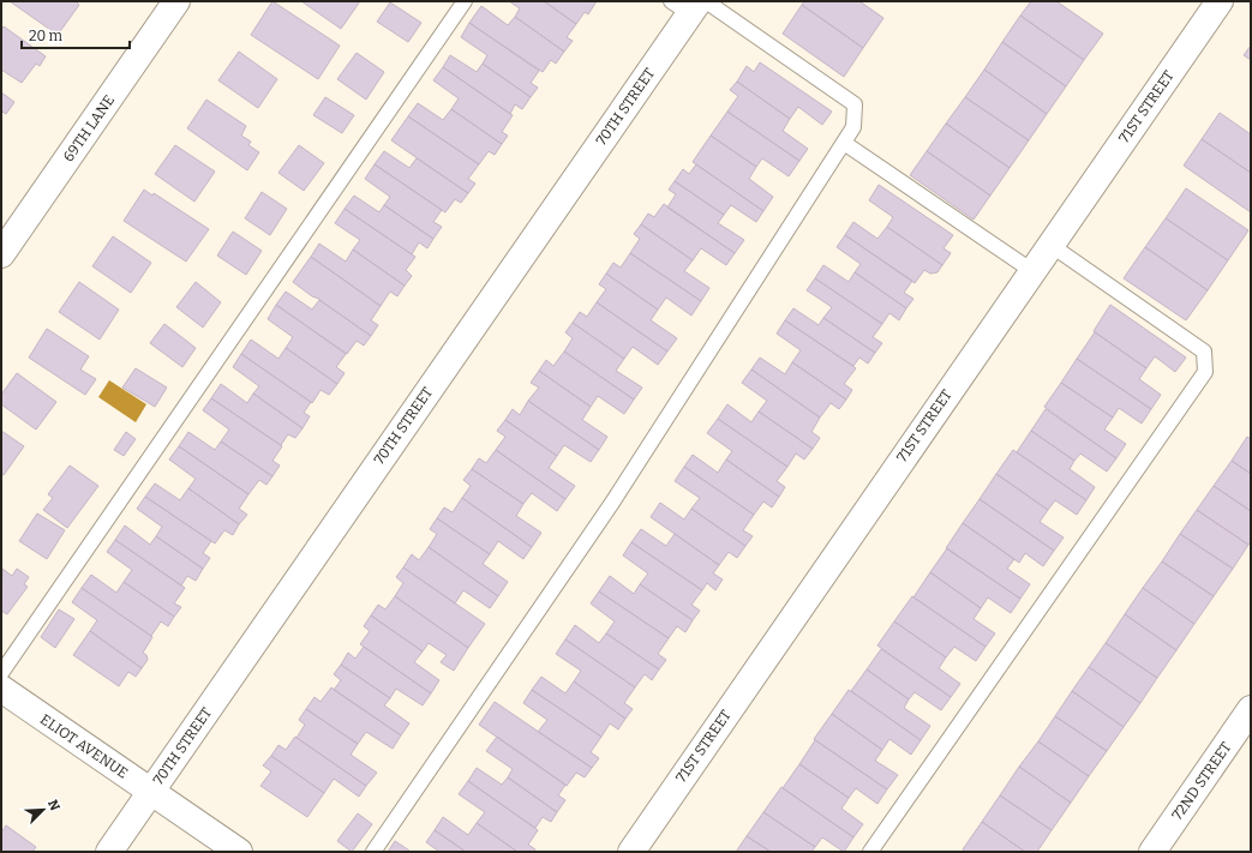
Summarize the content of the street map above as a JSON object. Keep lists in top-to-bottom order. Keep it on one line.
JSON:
{"streets":{"street":["70TH STREET","71ST STREET","69TH LANE","ELIOT AVENUE","72ND STREET"]},"crossings":[["70TH STREET","ELIOT AVENUE"]],"scale_bar":"20 m","north":"top right"}
